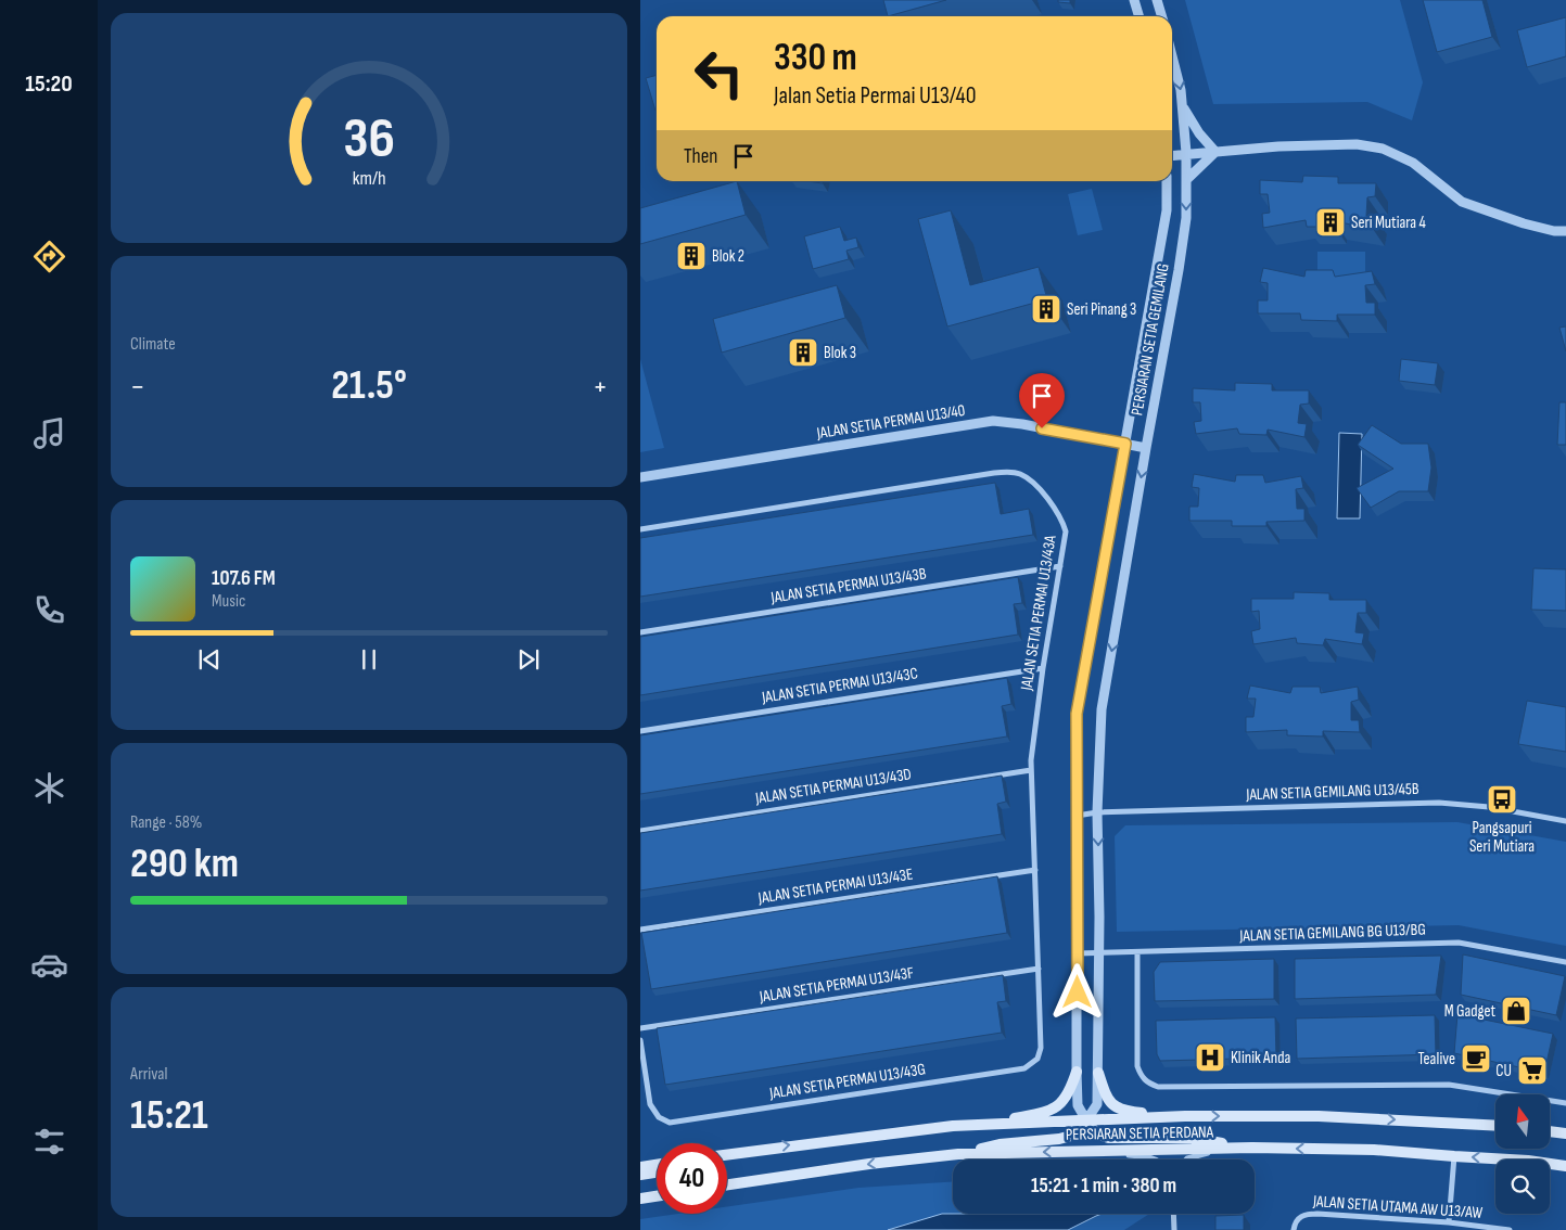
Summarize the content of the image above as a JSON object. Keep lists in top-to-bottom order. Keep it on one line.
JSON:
{"streets":{"main road":["PERSIARAN SETIA PERDANA"],"street":["PERSIARAN SETIA GEMILANG","JALAN SETIA PERMAI U13/40","JALAN SETIA PERMAI U13/43B","JALAN SETIA PERMAI U13/43A","JALAN SETIA PERMAI U13/43C","JALAN SETIA PERMAI U13/43D","JALAN SETIA GEMILANG U13/45B","JALAN SETIA PERMAI U13/43E","JALAN SETIA GEMILANG BG U13/BG","JALAN SETIA PERMAI U13/43F","JALAN SETIA PERMAI U13/43G","JALAN SETIA UTAMA AW U13/AW"]},"crossings":[["PERSIARAN SETIA GEMILANG","JALAN SETIA PERMAI U13/40"],["PERSIARAN SETIA GEMILANG","JALAN SETIA GEMILANG U13/45B"],["PERSIARAN SETIA GEMILANG","JALAN SETIA GEMILANG BG U13/BG"],["PERSIARAN SETIA GEMILANG","PERSIARAN SETIA PERDANA"],["JALAN SETIA PERMAI U13/43B","JALAN SETIA PERMAI U13/43A"],["JALAN SETIA PERMAI U13/43A","JALAN SETIA PERMAI U13/43C"],["JALAN SETIA PERMAI U13/43A","JALAN SETIA PERMAI U13/43D"],["JALAN SETIA PERMAI U13/43A","JALAN SETIA PERMAI U13/43E"],["JALAN SETIA PERMAI U13/43A","JALAN SETIA PERMAI U13/43F"],["JALAN SETIA PERMAI U13/43A","JALAN SETIA PERMAI U13/43G"]],"places":{"building":["Seri Mutiara 4","Blok 2","Seri Pinang 3","Blok 3"],"bus stop":["Pangsapuri Seri Mutiara"],"shop":["M Gadget"],"hospital":["Klinik Anda"],"cafe":["Tealive"],"supermarket":["CU"]},"north":"top","page":{"tabs":"15:20","turn":["330 m","Jalan Setia Permai U13/40"],"then":"Then","tile":["Climate",["Range · 58%","290 km"],["Arrival","15:21"]],"heat":["−","21.5°","+"],"song":["107.6 FM","Music"],"limit":"40","trip":"15:21 · 1 min · 380 m","gauge":["36","km/h"]}}
